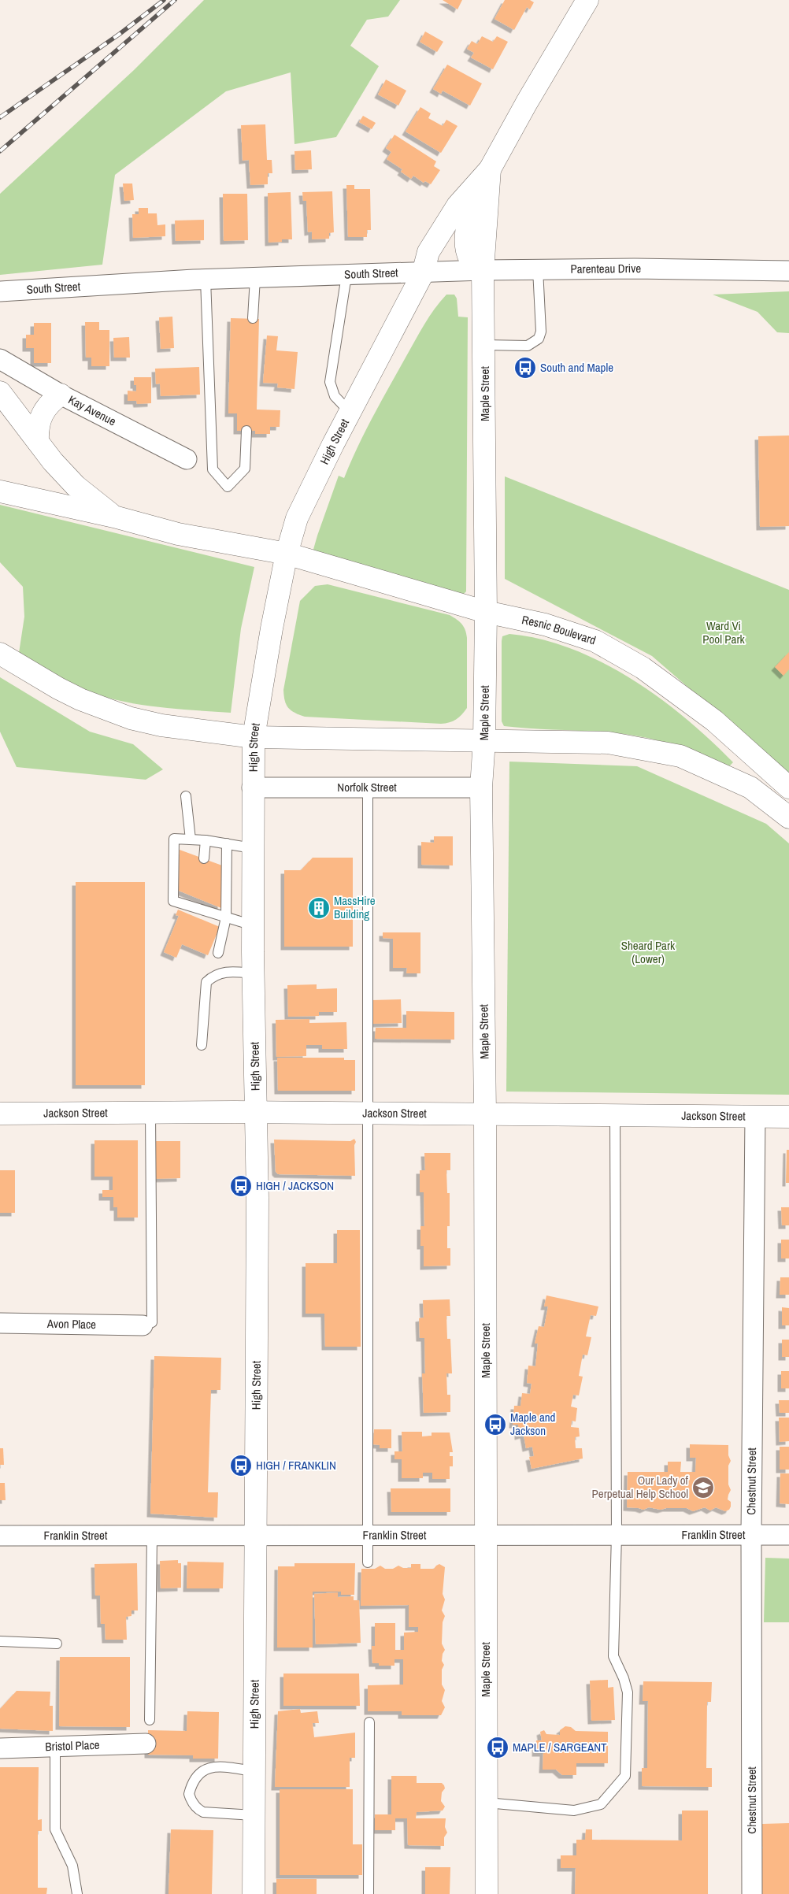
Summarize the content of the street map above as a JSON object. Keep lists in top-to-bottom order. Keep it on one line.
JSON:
{"streets":{"main road":["Maple Street","High Street","Resnic Boulevard","Jackson Street"],"street":["Parenteau Drive","South Street","Kay Avenue","Norfolk Street","Avon Place","Chestnut Street","Franklin Street","Bristol Place"]},"crossings":[["Parenteau Drive","South Street"],["Parenteau Drive","Maple Street"],["Parenteau Drive","High Street"],["South Street","High Street"],["Maple Street","Resnic Boulevard"],["Maple Street","Norfolk Street"],["Maple Street","Jackson Street"],["Maple Street","Franklin Street"],["High Street","Resnic Boulevard"],["High Street","Norfolk Street"],["High Street","Jackson Street"],["High Street","Franklin Street"],["Jackson Street","Chestnut Street"],["Chestnut Street","Franklin Street"]],"parks":["Ward Vi Pool Park","Sheard Park (Lower)"],"places":{"bus stop":["South and Maple","HIGH / JACKSON","Maple and Jackson","HIGH / FRANKLIN","MAPLE / SARGEANT"],"building":["MassHire Building"],"school or university":["Our Lady of Perpetual Help School"]}}
